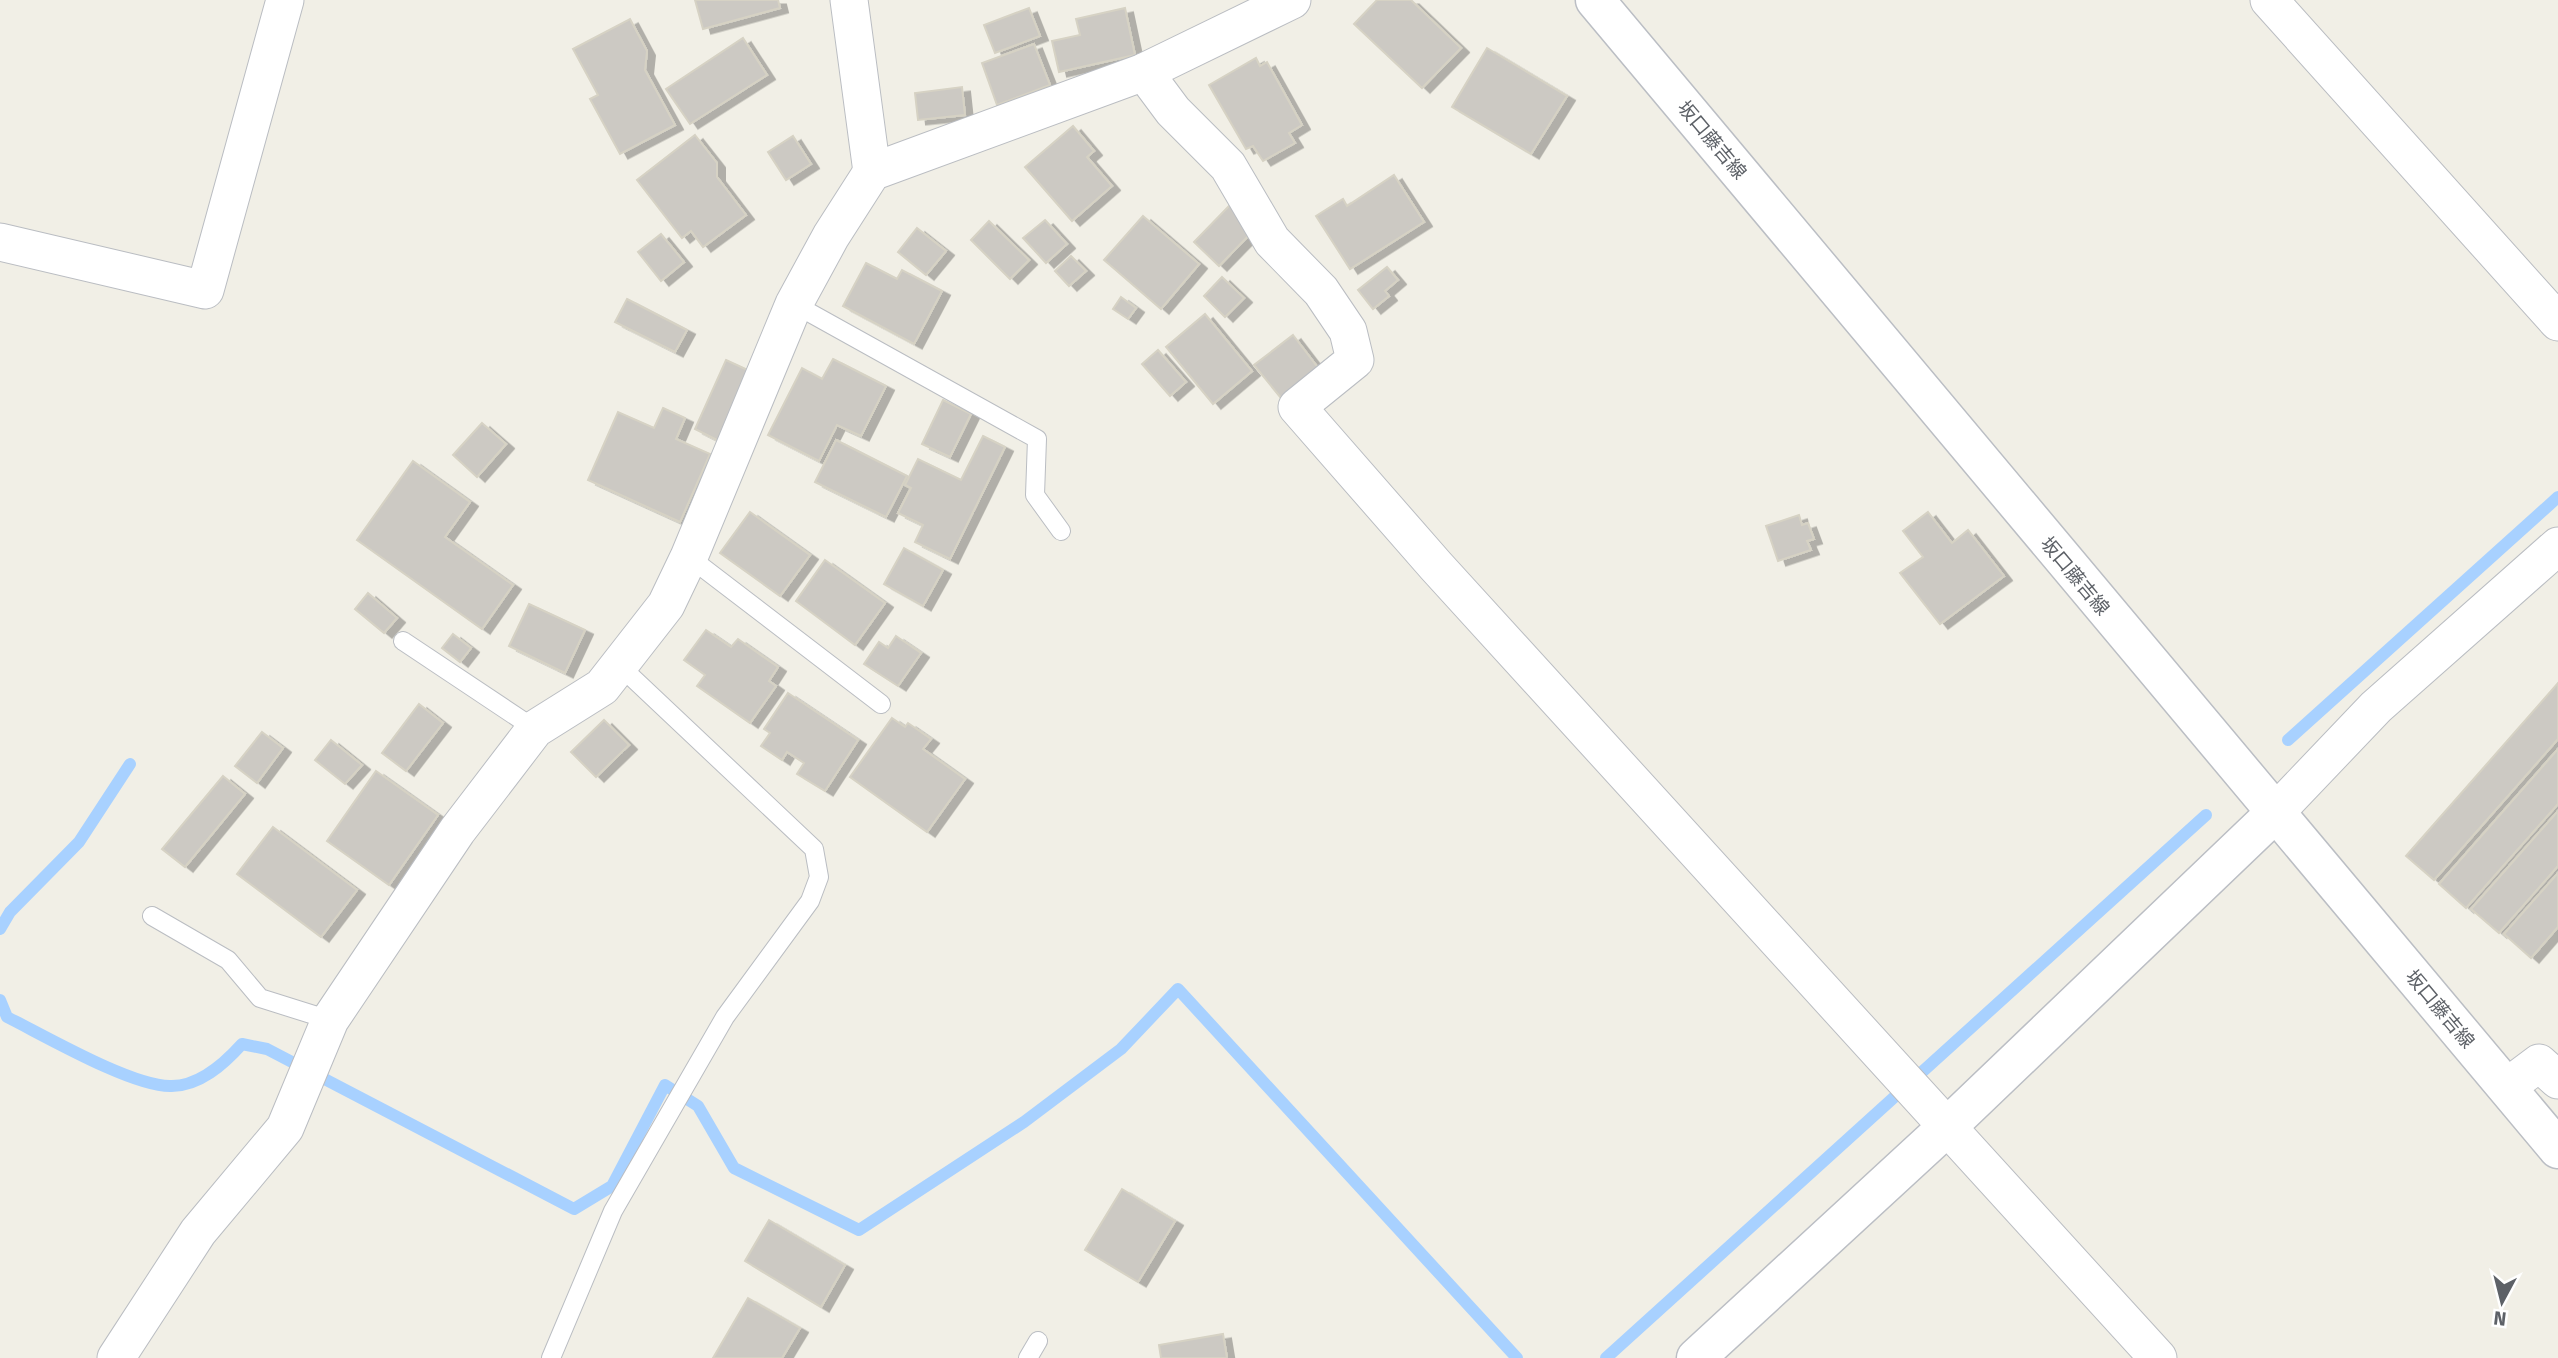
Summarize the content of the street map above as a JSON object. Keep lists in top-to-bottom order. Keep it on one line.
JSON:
{"streets":{"main road":["坂口藤吉線"]},"north":"bottom"}
